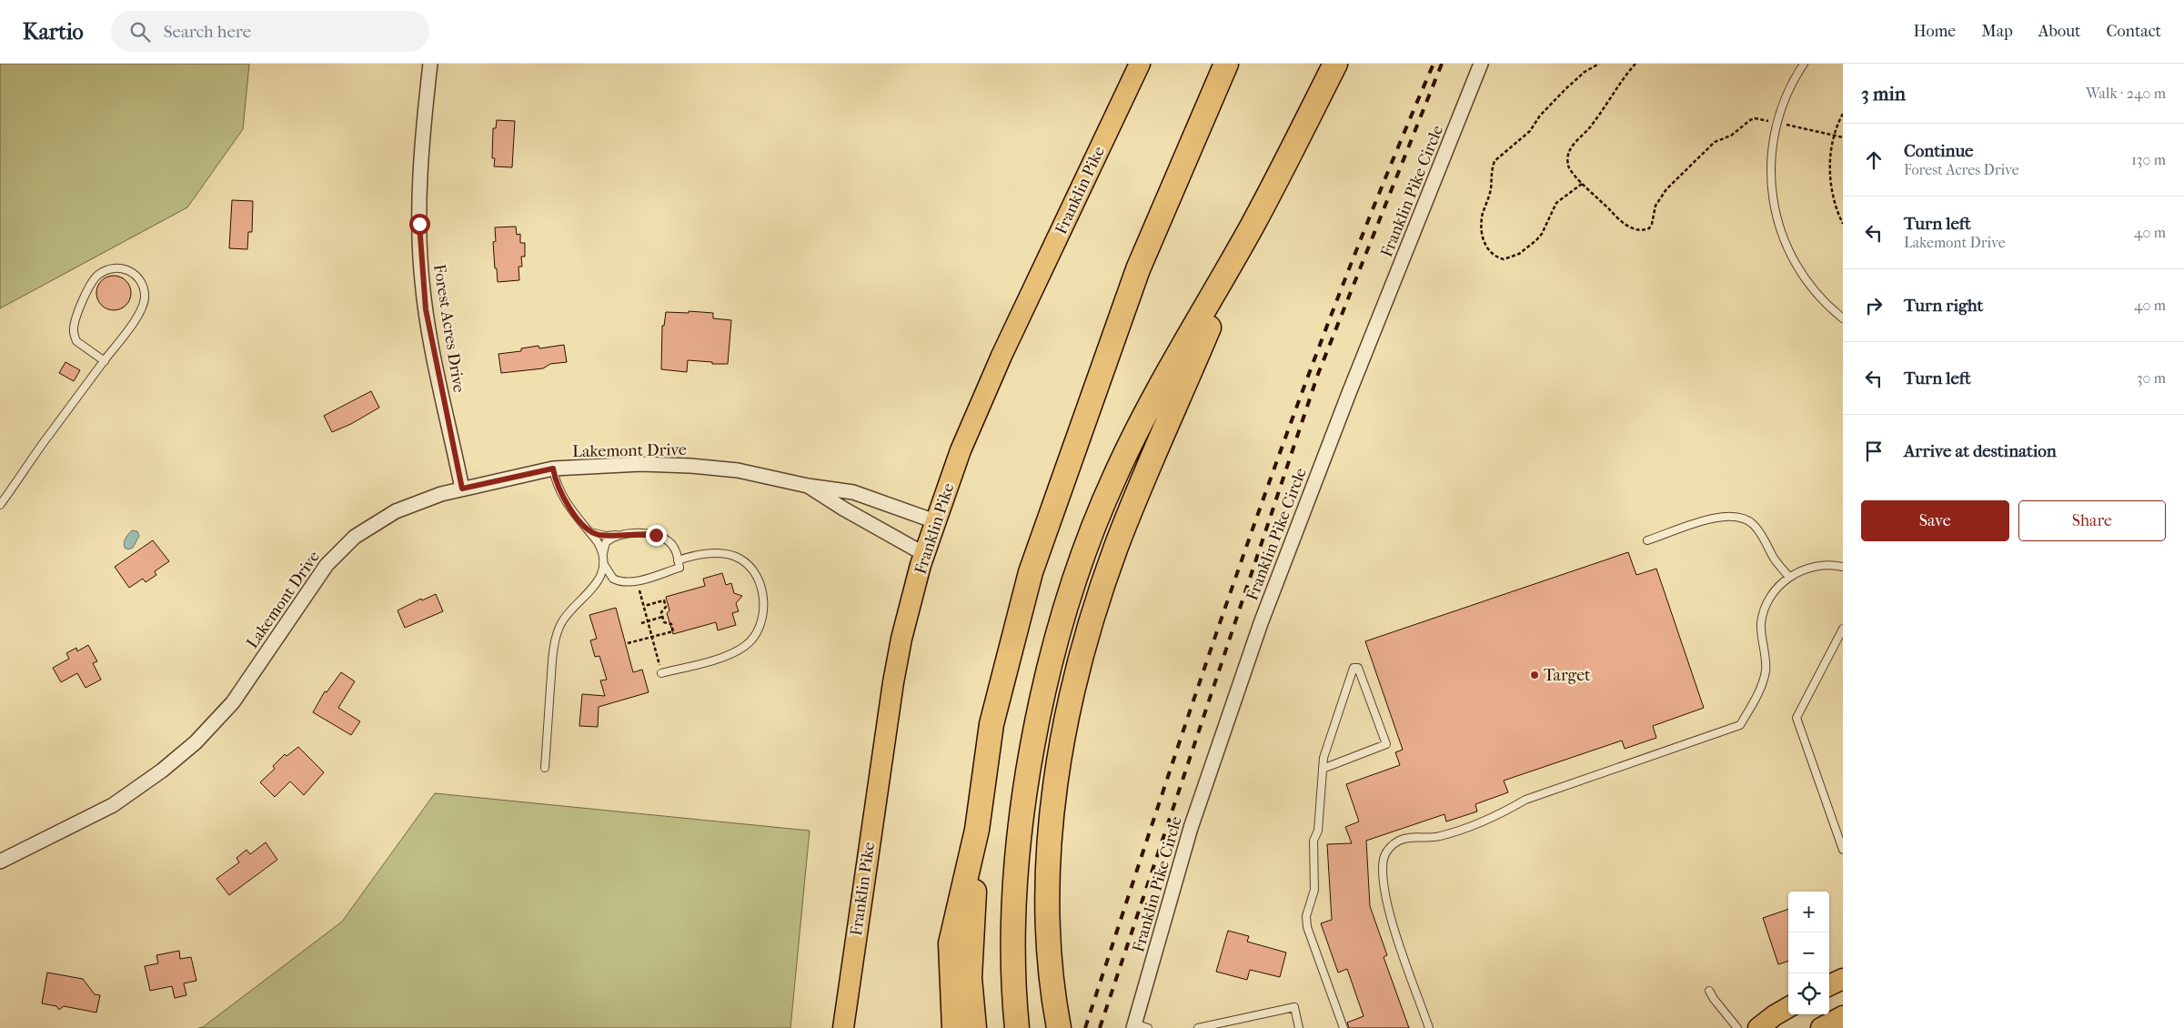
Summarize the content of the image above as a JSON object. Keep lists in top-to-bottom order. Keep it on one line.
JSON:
{"streets":{"main road":["Franklin Pike"],"street":["Franklin Pike Circle","Forest Acres Drive","Lakemont Drive"]},"crossings":[["Franklin Pike","Lakemont Drive"],["Forest Acres Drive","Lakemont Drive"]],"places":["Target"],"page":{"header":"Kartio","search":"Search here","nav":["Home","Map","About","Contact"],"heading":["3 min","Walk · 240 m"],"list":[["Continue","Forest Acres Drive","130 m"],["Turn left","Lakemont Drive","40 m"],["Turn right","40 m"],["Turn left","30 m"],"Arrive at destination"],"buttons":["Save","Share"],"map_buttons":["+","−"]}}
